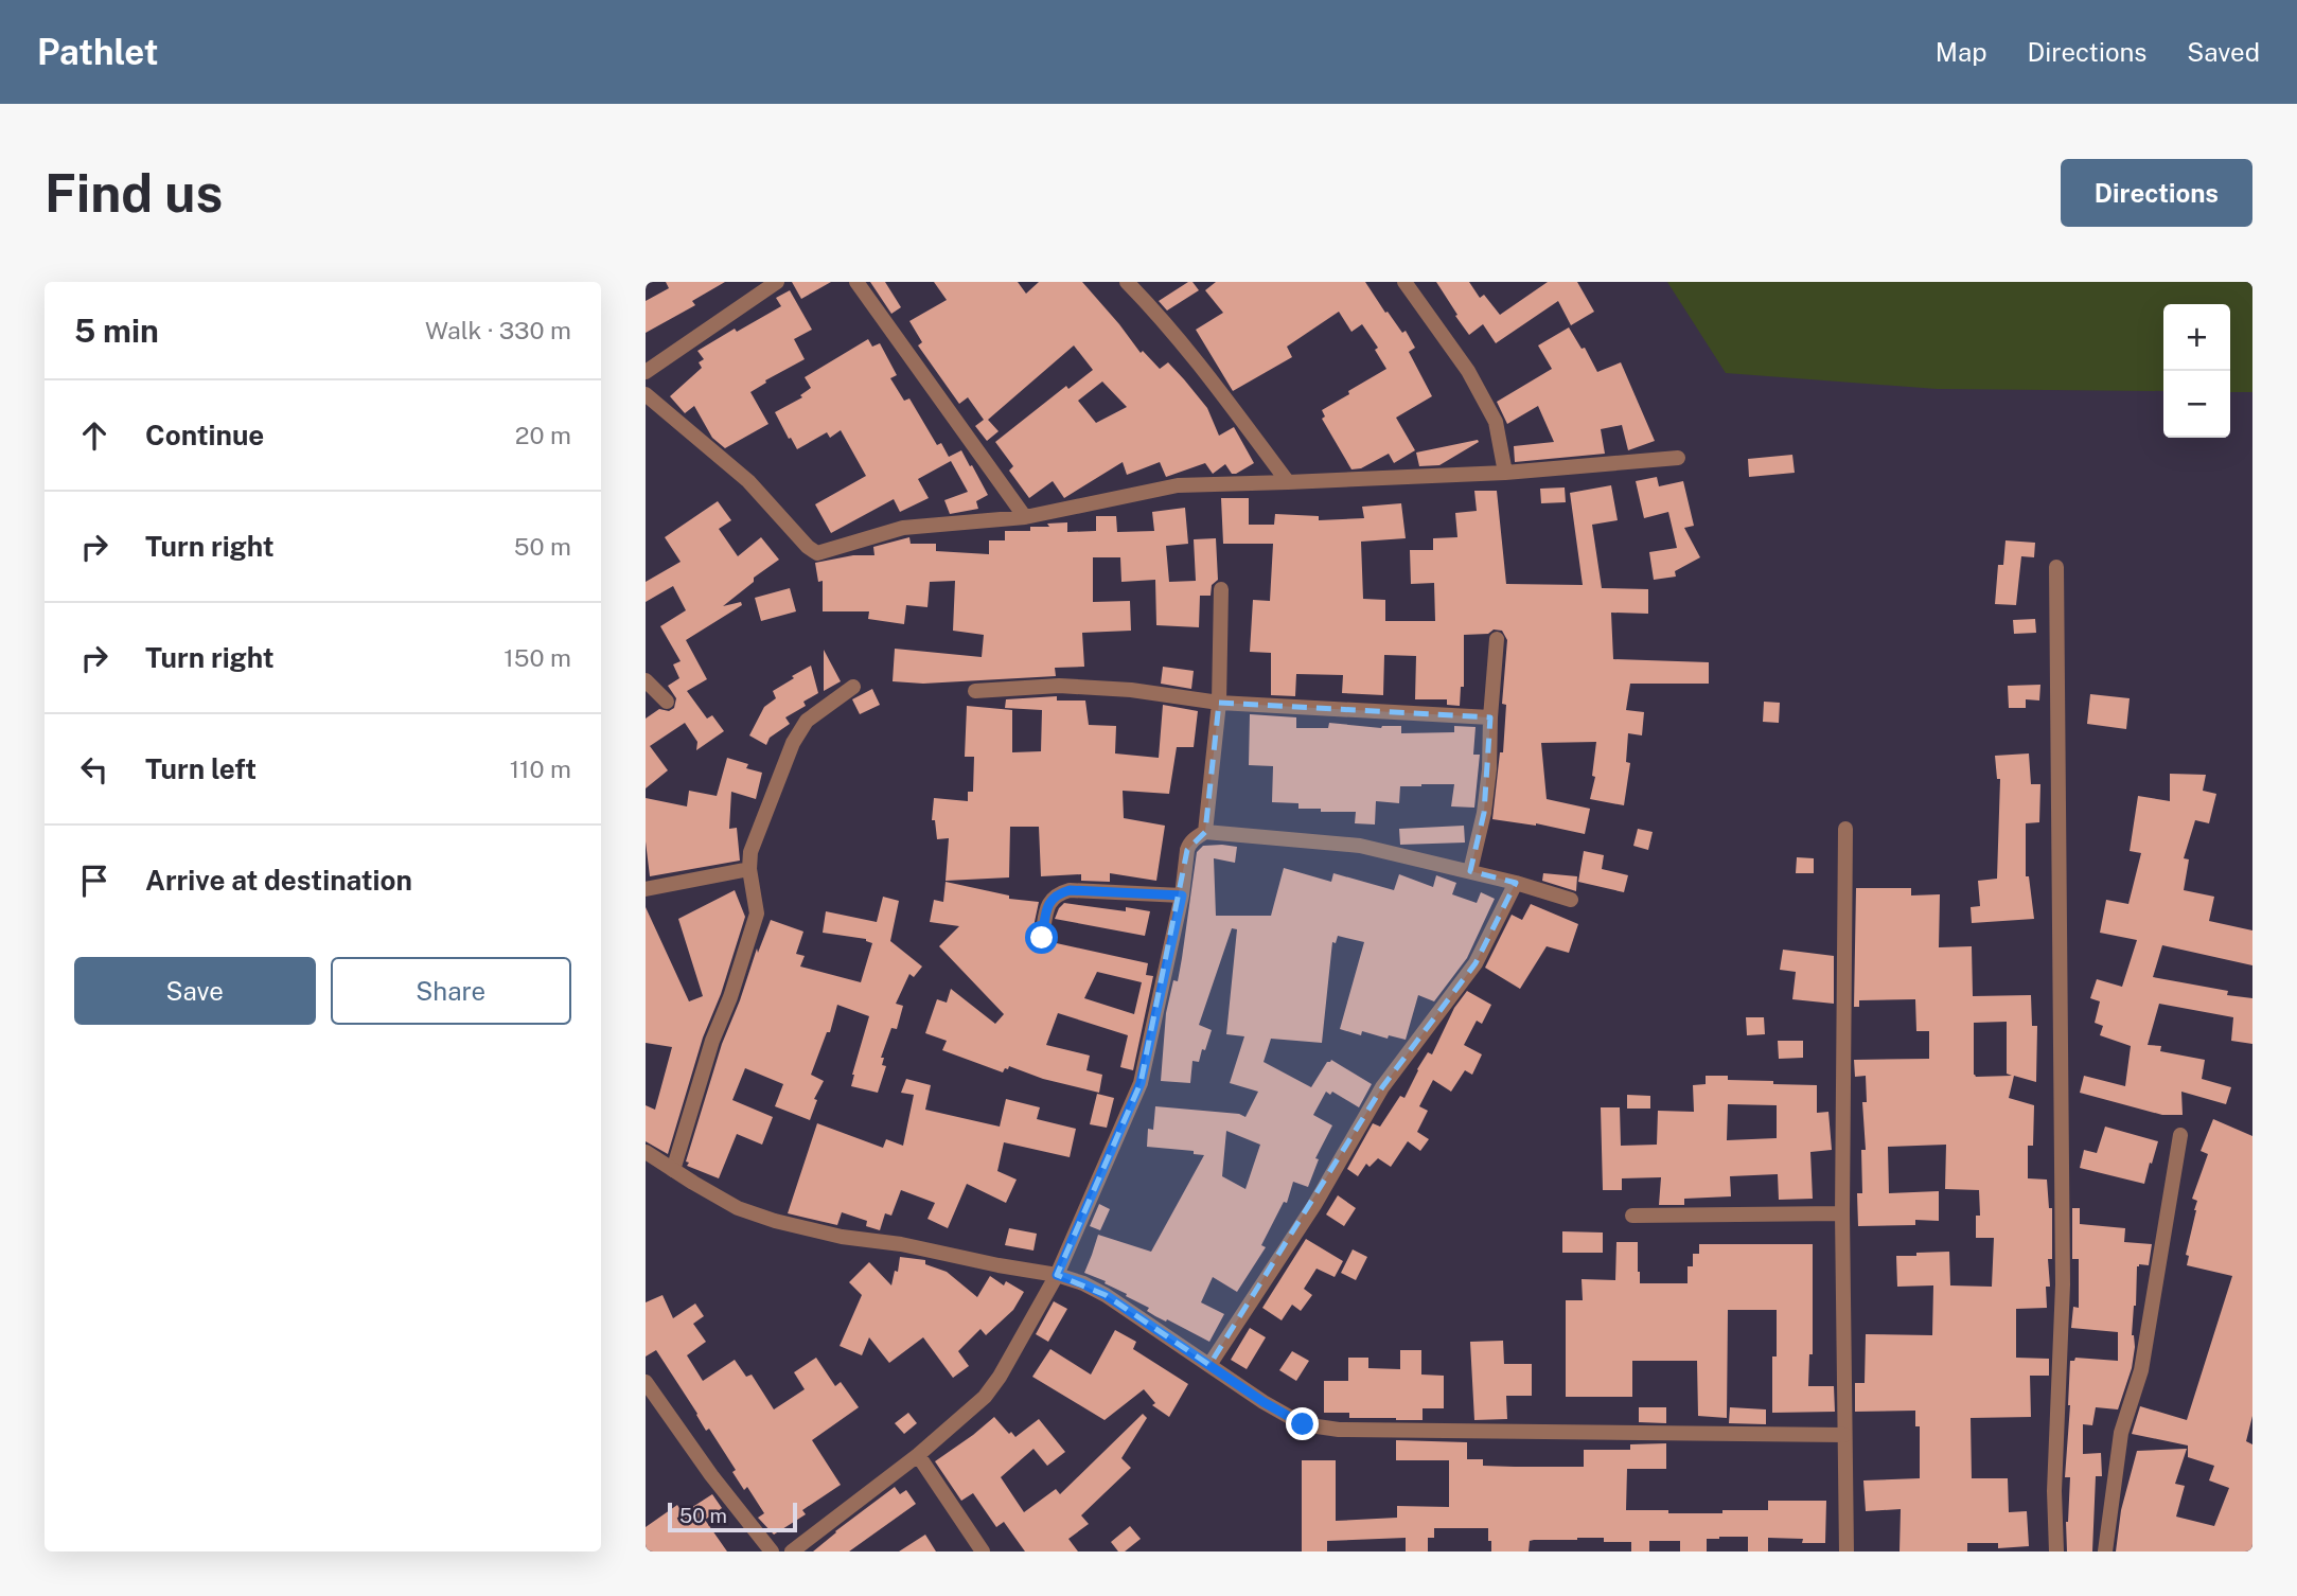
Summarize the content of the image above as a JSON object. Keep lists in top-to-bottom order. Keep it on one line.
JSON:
{"scale_bar":"50 m","page":{"header":"Pathlet","nav":["Map","Directions","Saved"],"buttons":["Directions",["Save","Share"]],"title":"Find us","heading":["5 min","Walk · 330 m"],"map_buttons":["+","−"],"list":[["Continue","20 m"],["Turn right","50 m"],["Turn right","150 m"],["Turn left","110 m"],"Arrive at destination"],"scale":"50 m"}}
